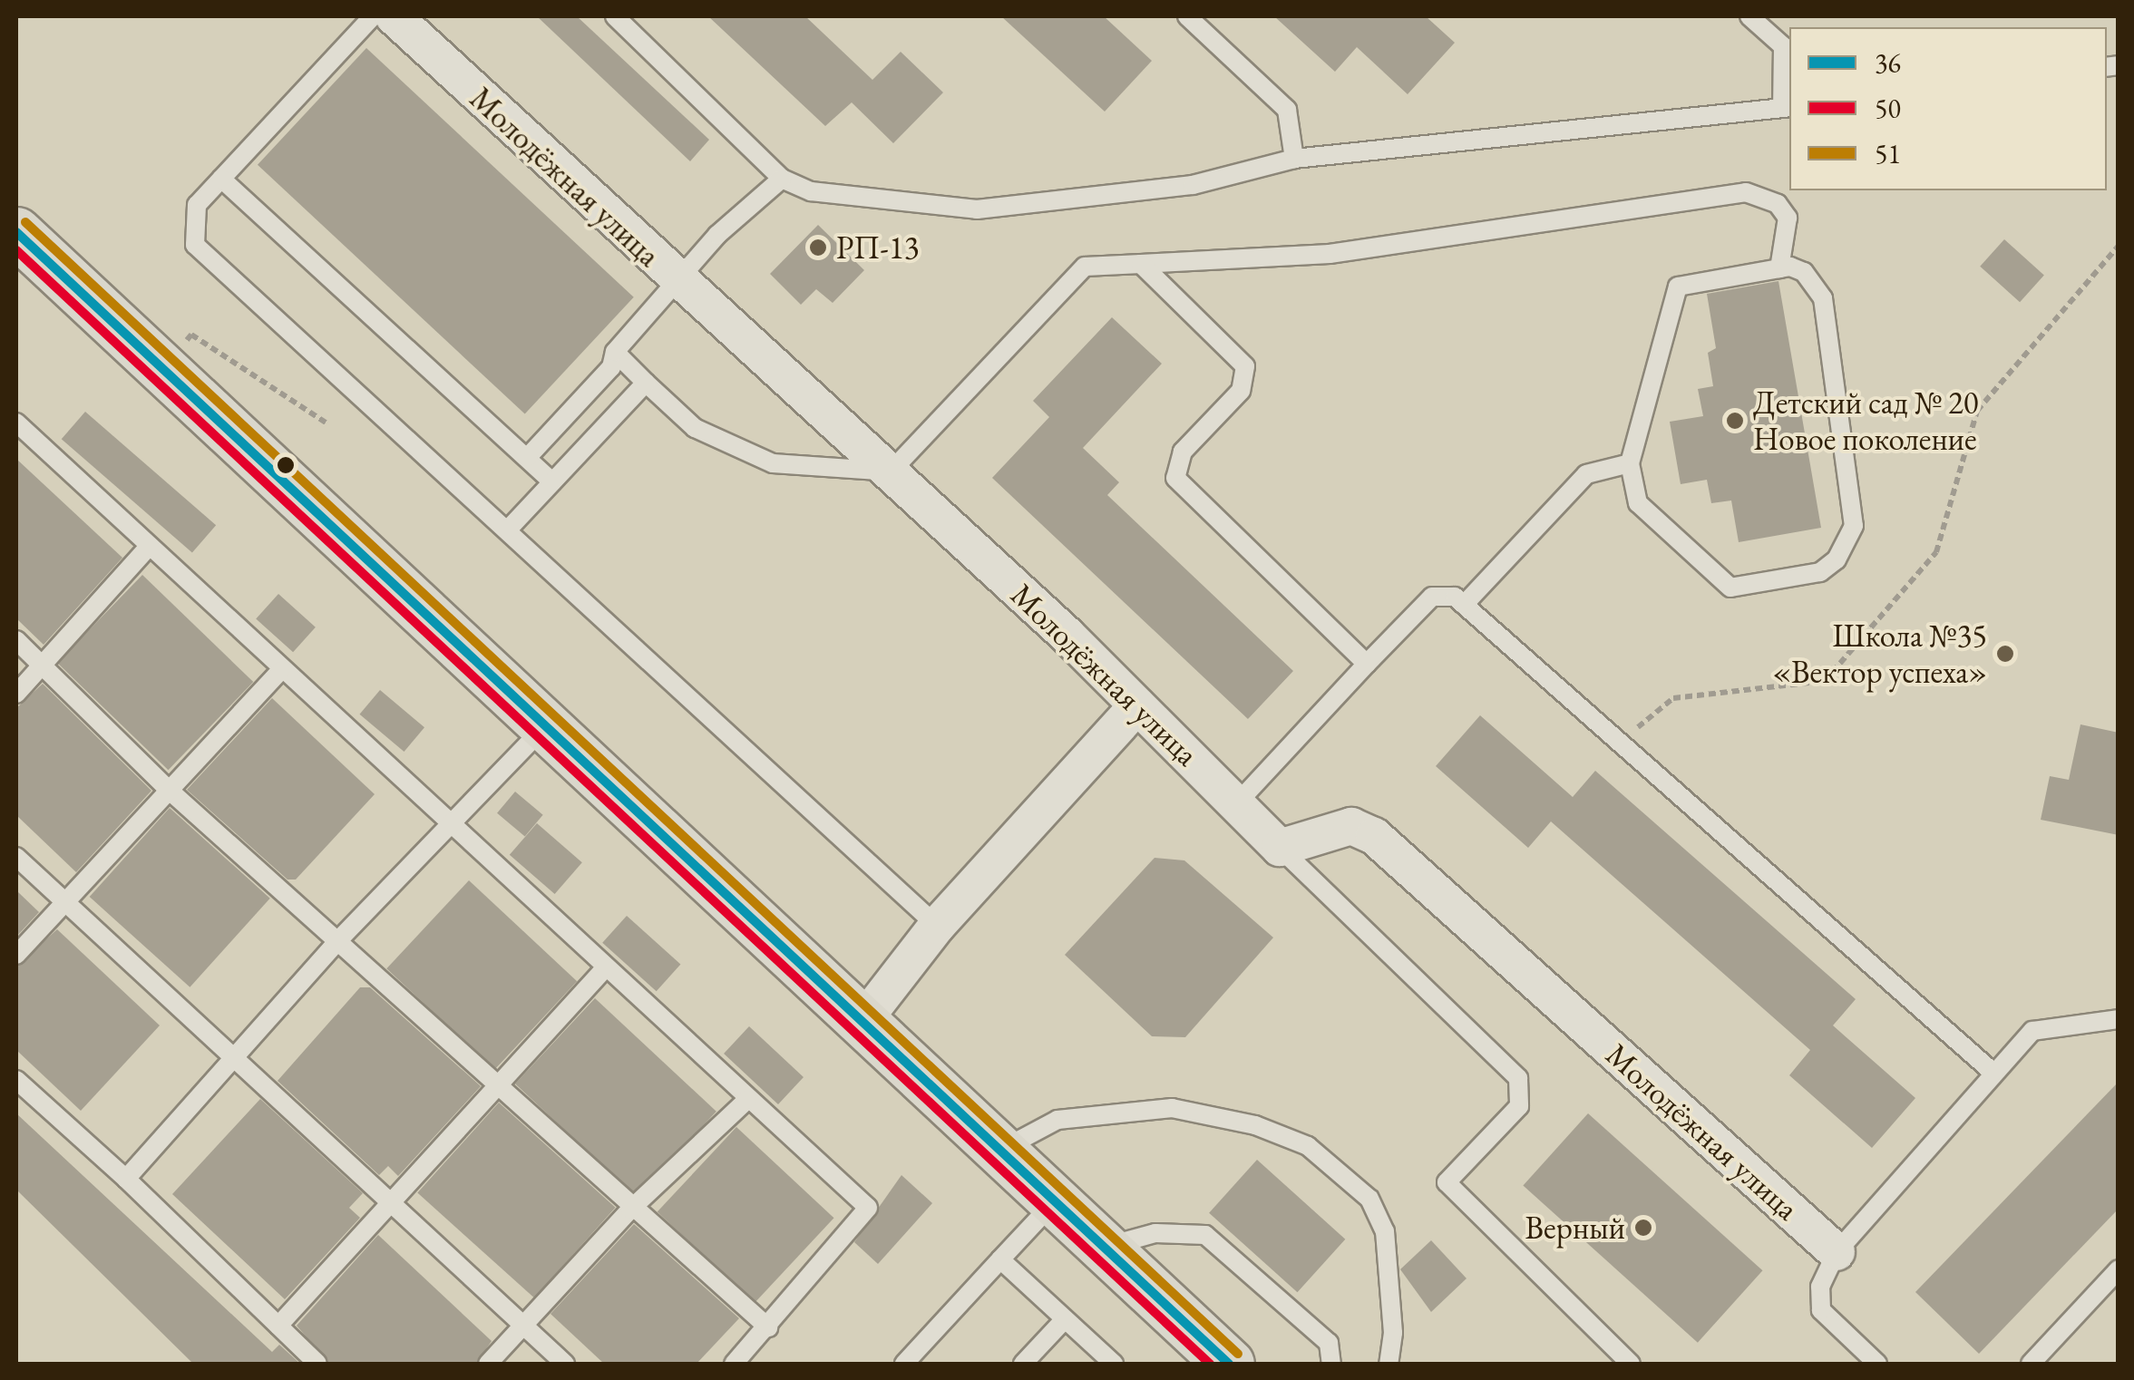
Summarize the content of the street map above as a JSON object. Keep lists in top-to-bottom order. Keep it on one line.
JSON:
{"streets":{"street":["Молодёжная улица"]},"places":["РП-13","Детский сад № 20 Новое поколение","Школа №35 «Вектор успеха»","Верный"],"lines":["transit line 51","transit line 36","transit line 50"],"legend":["36","50","51"]}
